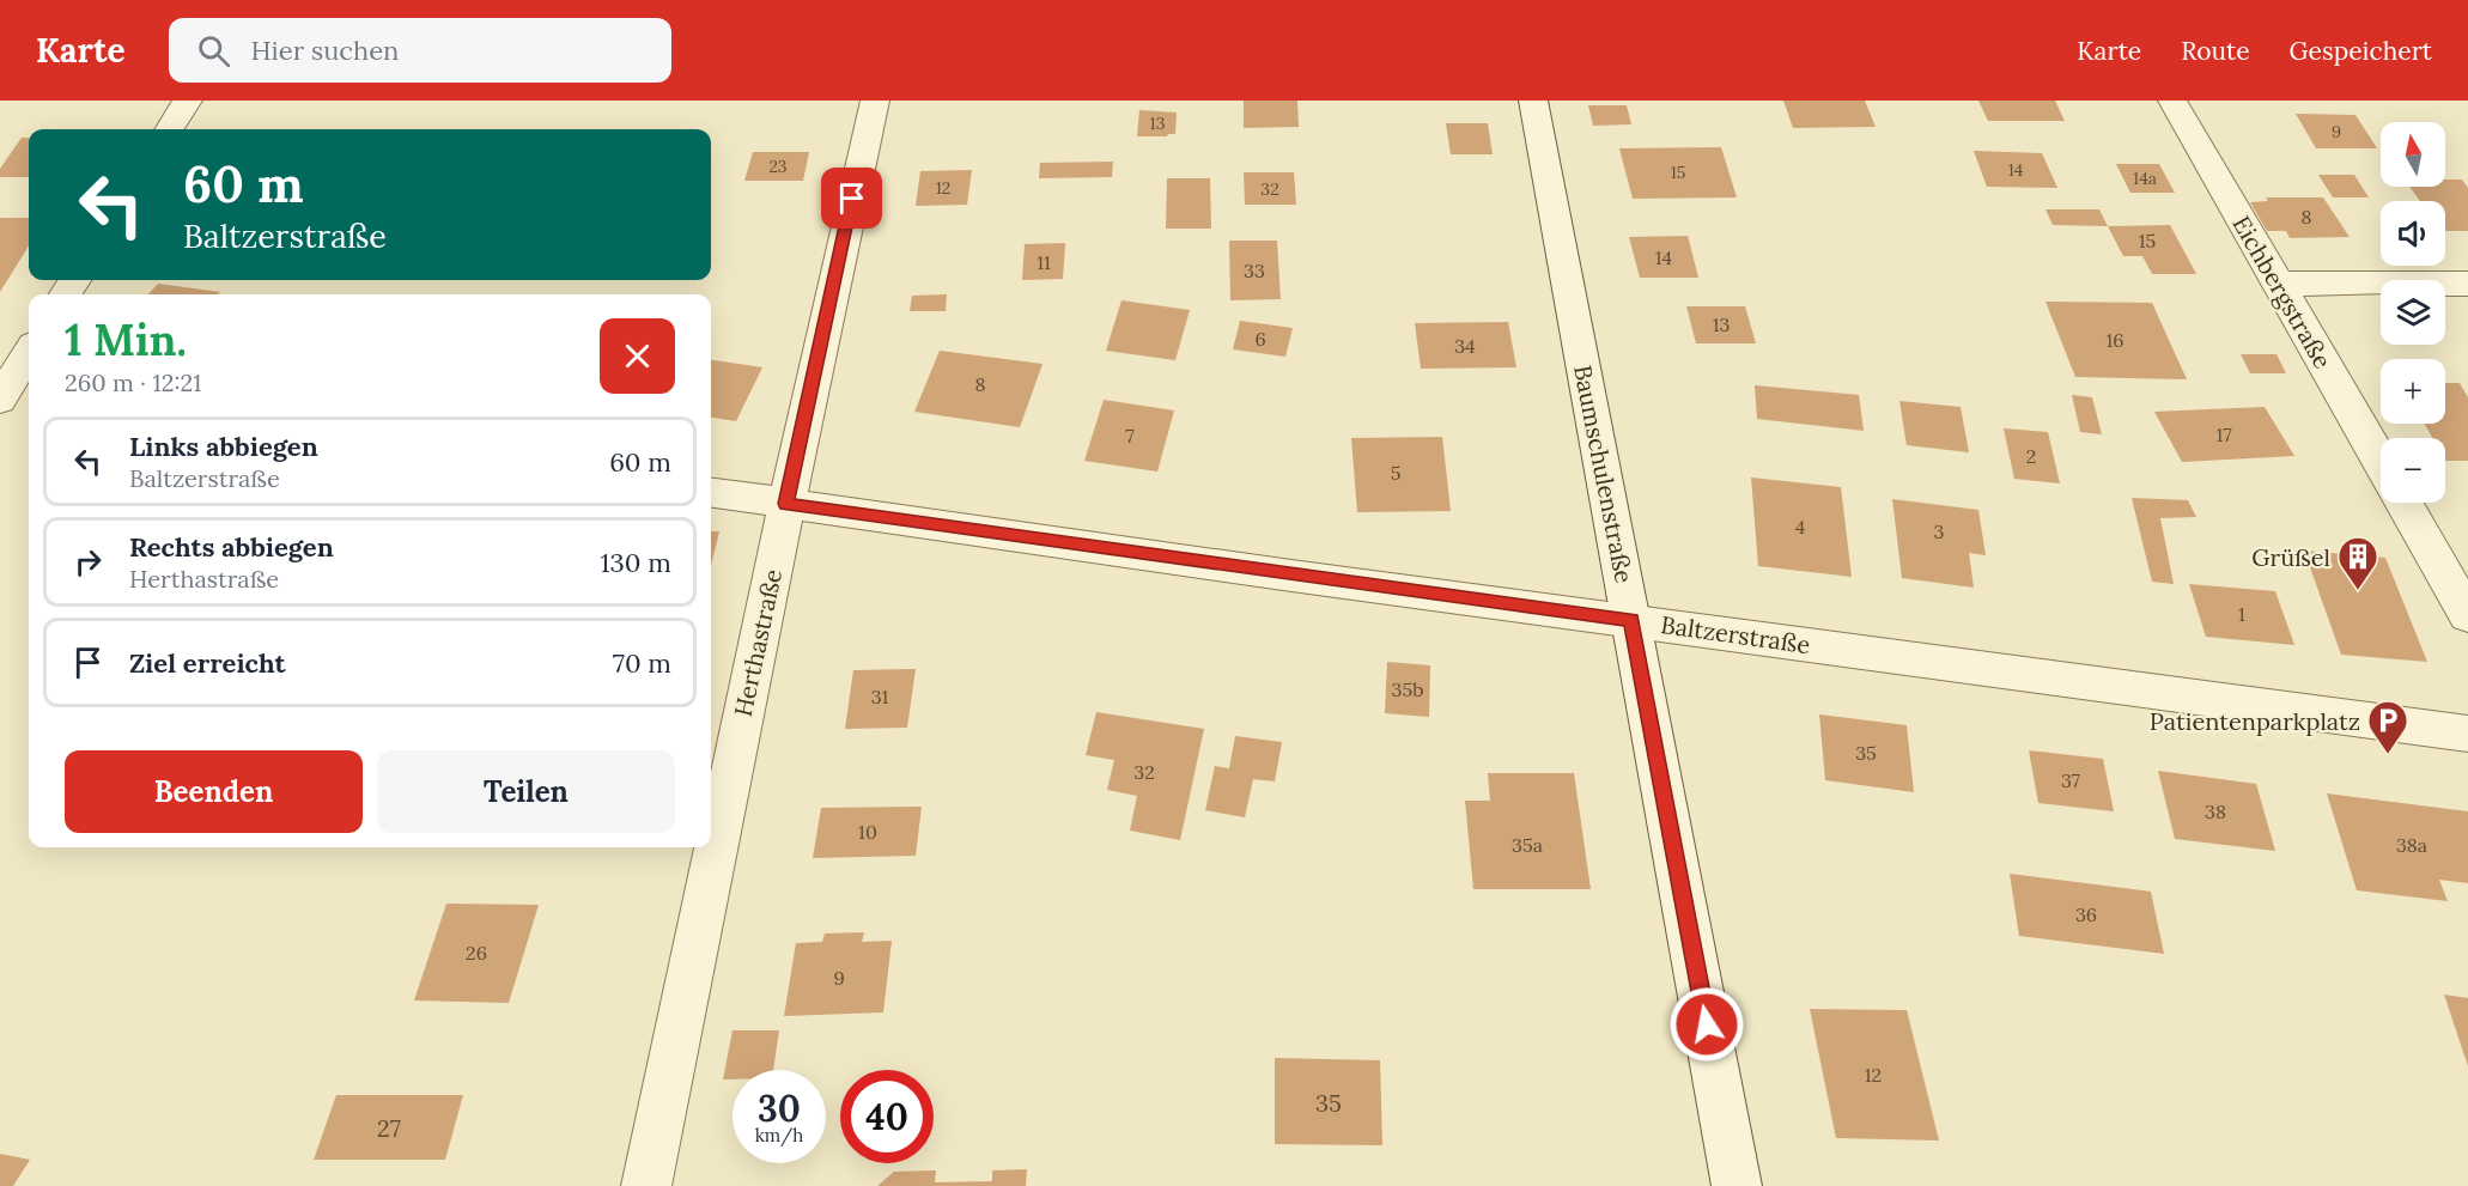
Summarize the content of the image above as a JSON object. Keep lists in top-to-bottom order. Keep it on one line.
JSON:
{"streets":{"street":["Eichbergstraße","Baumschulenstraße","Baltzerstraße","Herthastraße"]},"crossings":[["Baumschulenstraße","Baltzerstraße"],["Baltzerstraße","Herthastraße"]],"places":{"building":["Grüßel"],"parking":["Patientenparkplatz"]},"house_numbers":["13","9","23","14","15","14a","12","32","8","15","14","11","33","13","6","16","34","8","17","7","2","5","4","3","1","35b","31","35","32","37","38","10","35a","38a","36","26","9","12","35","27"],"north":"top","page":{"header":"Karte","search":"Hier suchen","nav":["Karte","Route","Gespeichert"],"map_buttons":["+","−"],"turn":["60 m","Baltzerstraße"],"heading":["1 Min.","260 m · 12:21"],"list":[{"name":"Links abbiegen","note":"Baltzerstraße","value":"60 m"},{"name":"Rechts abbiegen","note":"Herthastraße","value":"130 m"},{"name":"Ziel erreicht","value":"70 m"}],"buttons":["Beenden","Teilen"],"speed":"30 km/h","limit":"40"}}
